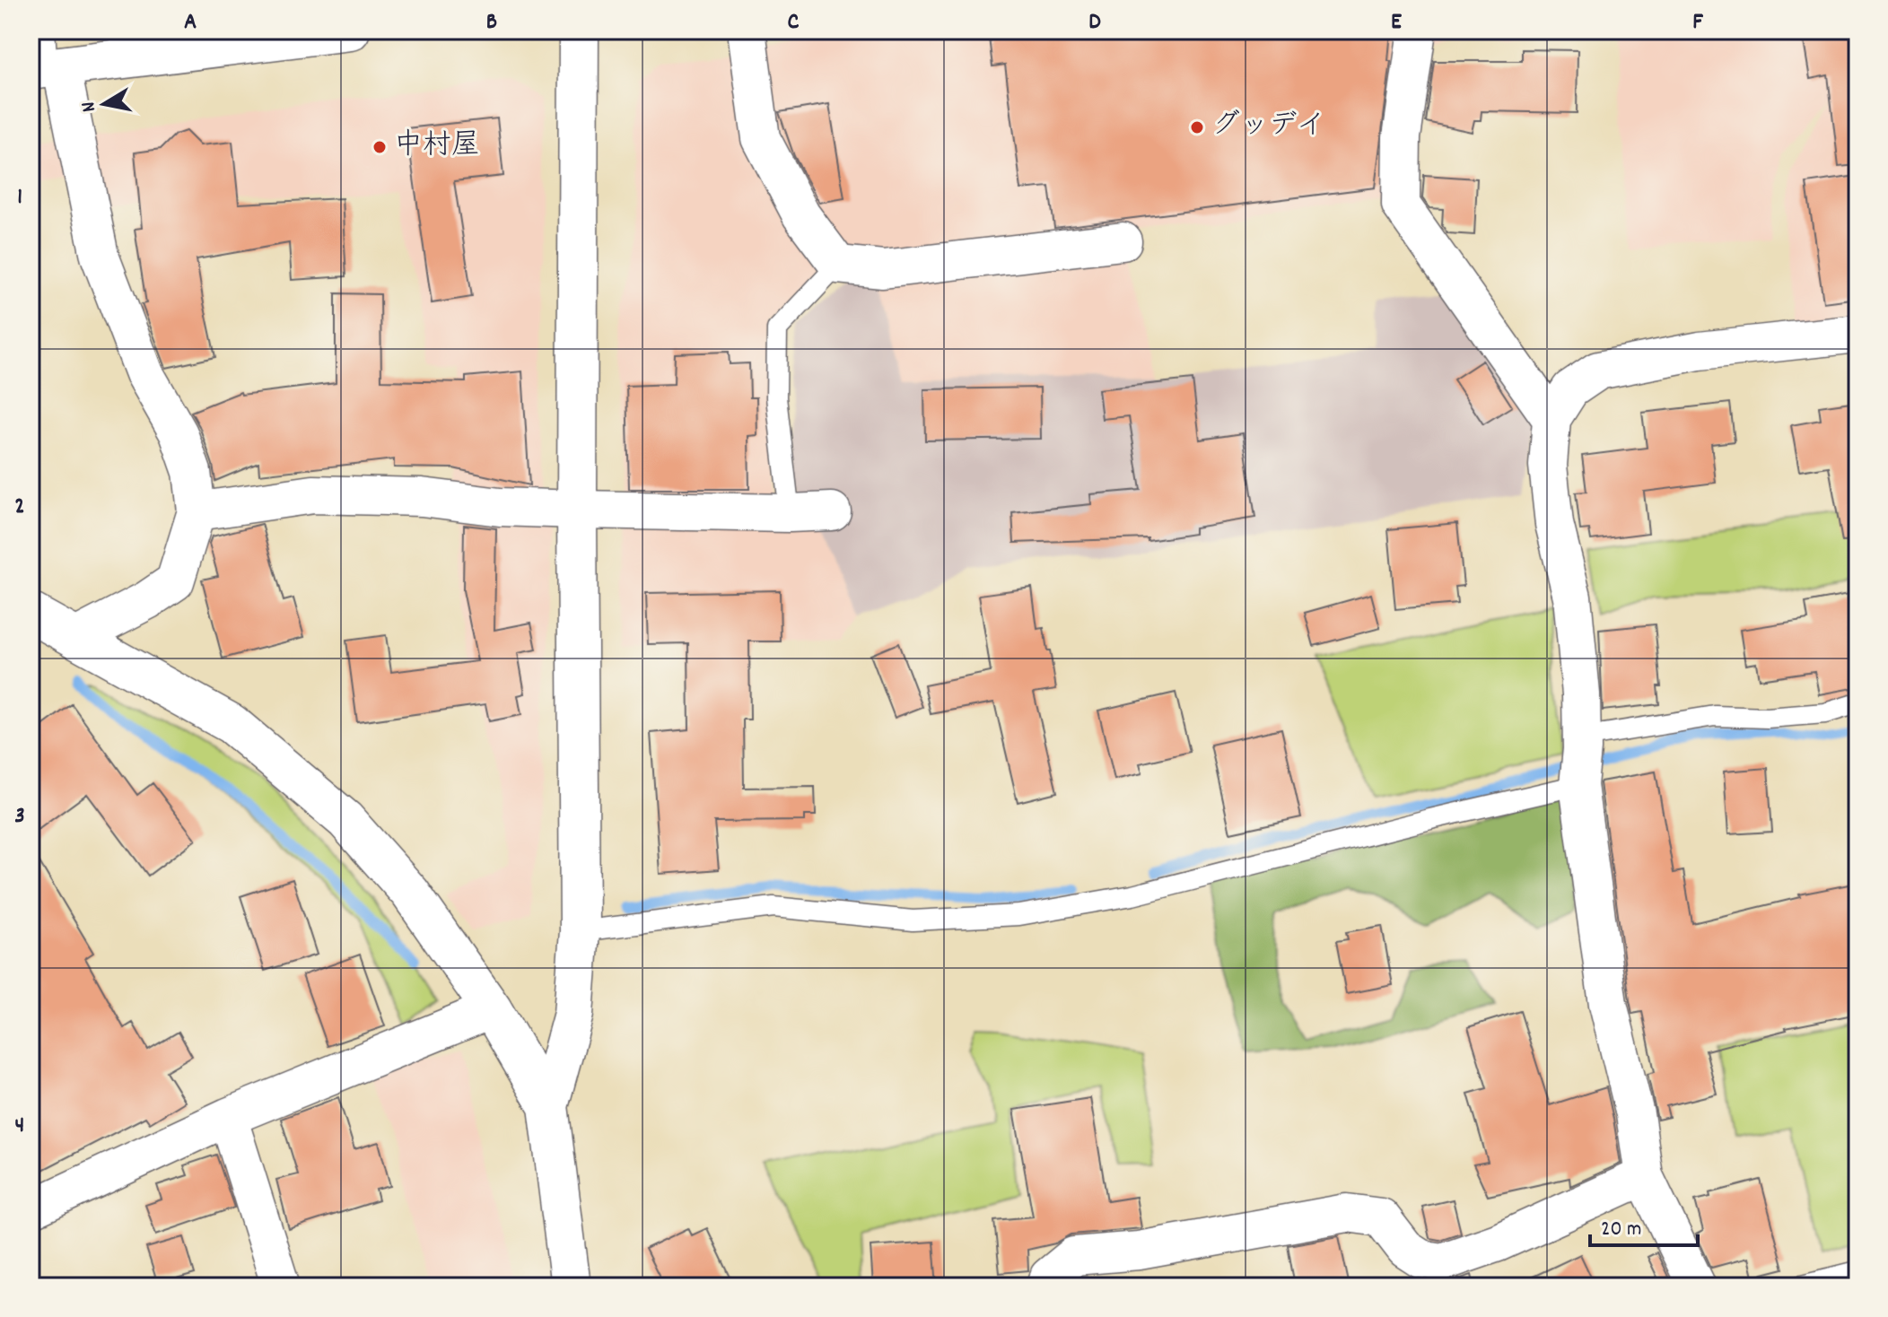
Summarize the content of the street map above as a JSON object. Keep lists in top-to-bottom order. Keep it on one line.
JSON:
{"places":["グッデイ","中村屋"],"scale_bar":"20 m","north":"left","grid":{"columns":["A","B","C","D","E","F"],"rows":["1","2","3","4"]}}
